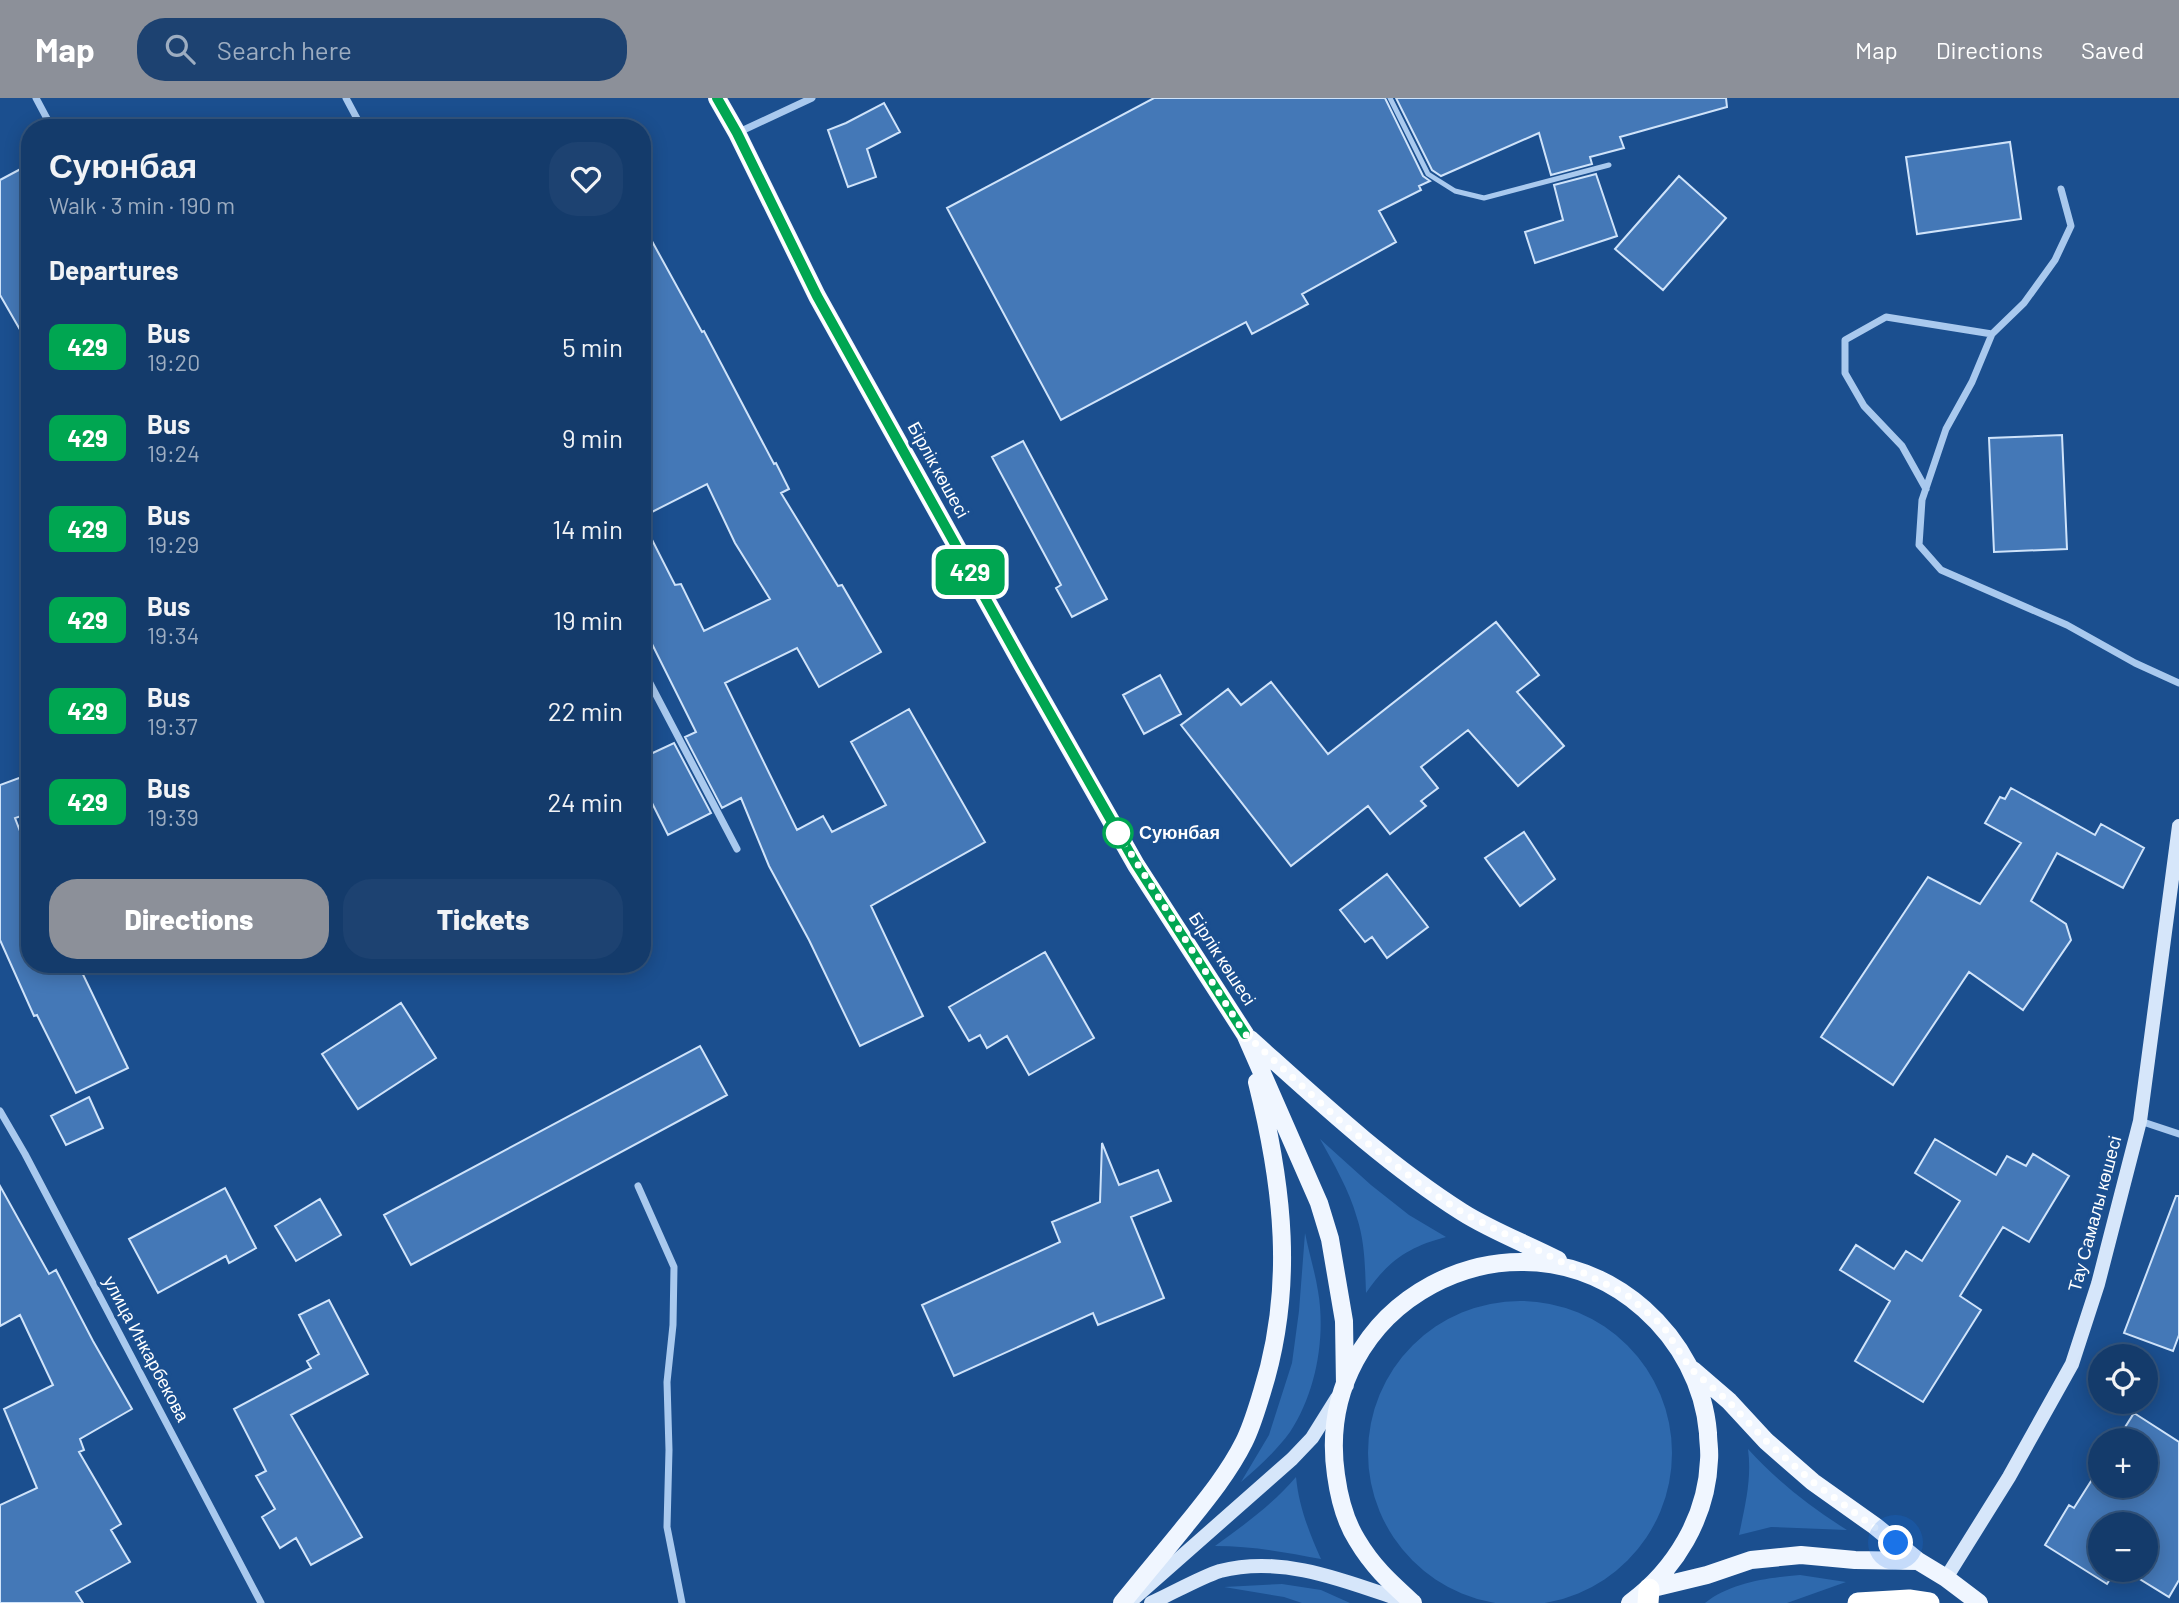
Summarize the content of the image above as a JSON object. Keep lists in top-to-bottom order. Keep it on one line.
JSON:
{"streets":{"main road":["Бірлік көшесі"],"street":["Тау Самалы көшесі","улица Инкарбекова"]},"places":["Суюнбая"],"lines":["bus line 429"],"page":{"header":"Map","search":"Search here","nav":["Map","Directions","Saved"],"on_map":"429","heading":[["Суюнбая","Walk · 3 min · 190 m"],"Departures"],"list":[{"mark":"429","name":"Bus","note":"19:20","value":"5 min"},{"mark":"429","name":"Bus","note":"19:24","value":"9 min"},{"mark":"429","name":"Bus","note":"19:29","value":"14 min"},{"mark":"429","name":"Bus","note":"19:34","value":"19 min"},{"mark":"429","name":"Bus","note":"19:37","value":"22 min"},{"mark":"429","name":"Bus","note":"19:39","value":"24 min"}],"buttons":["Directions","Tickets"],"map_buttons":["+","−"]}}
